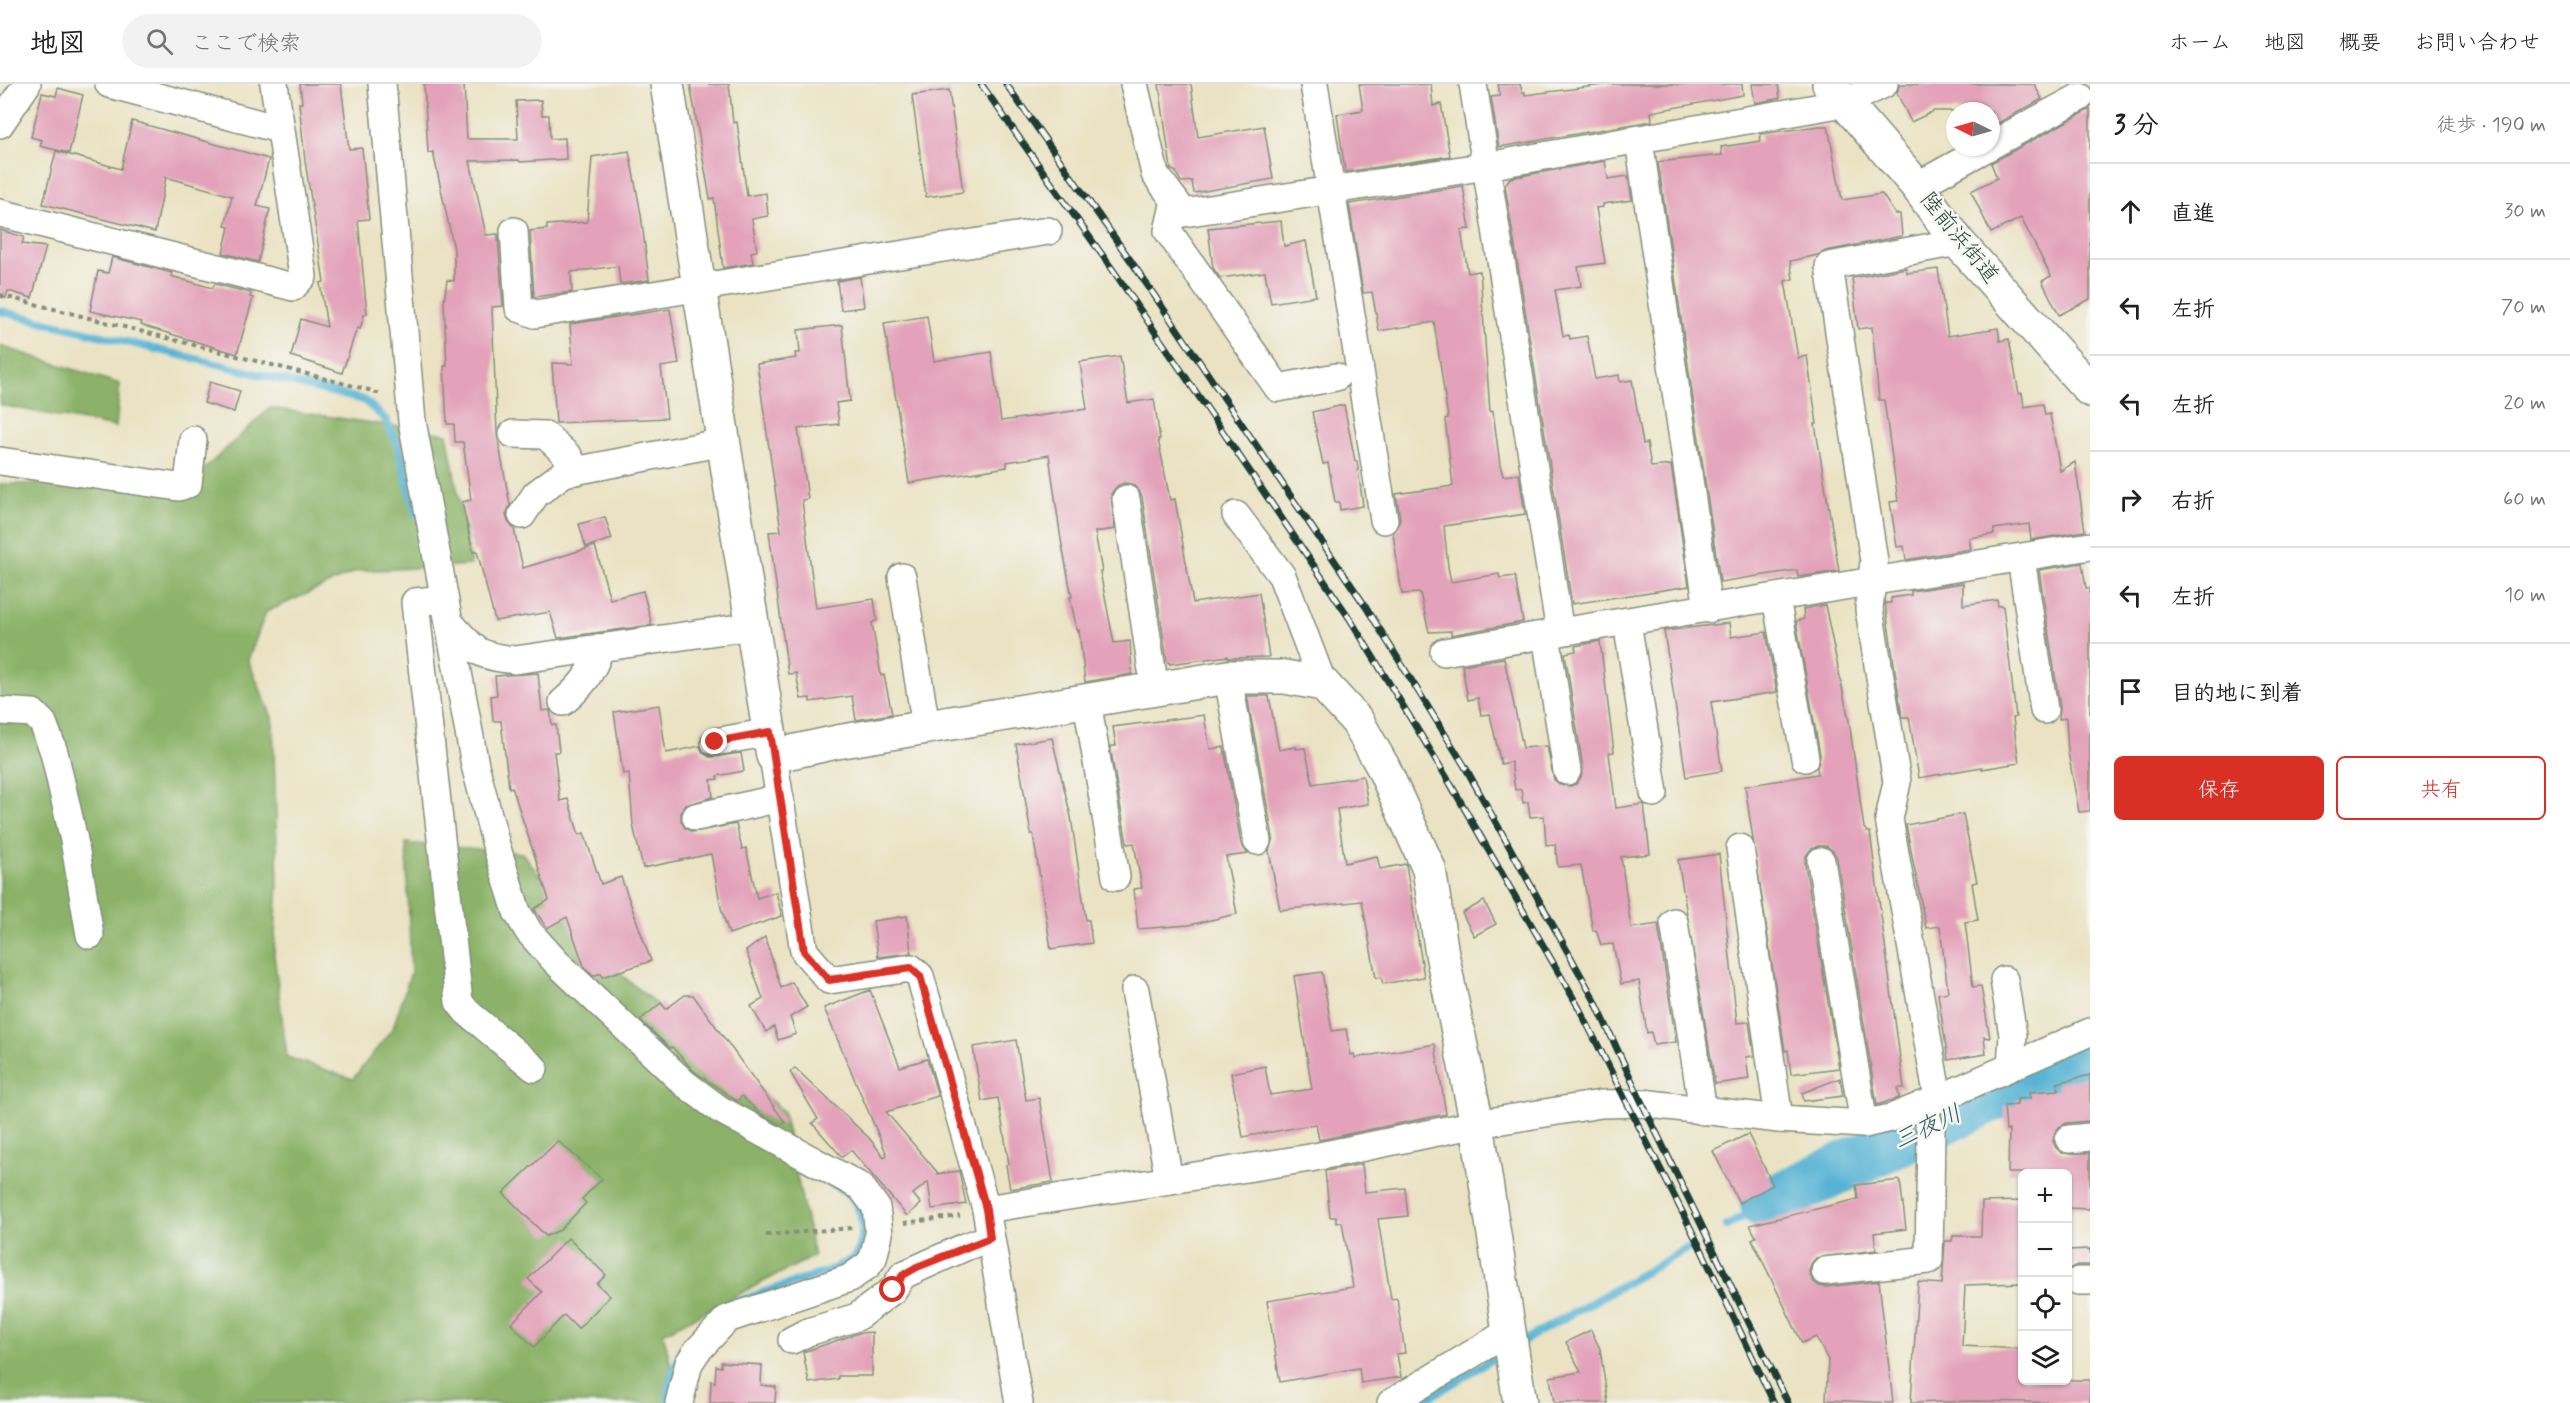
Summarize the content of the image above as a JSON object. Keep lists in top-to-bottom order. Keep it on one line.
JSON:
{"streets":{"street":["陸前浜街道"]},"water":["三夜川"],"north":"left","page":{"header":"地図","search":"ここで検索","nav":["ホーム","地図","概要","お問い合わせ"],"heading":["3 分","徒歩 · 190 m"],"list":[["直進","30 m"],["左折","70 m"],["左折","20 m"],["右折","60 m"],["左折","10 m"],"目的地に到着"],"buttons":["保存","共有"],"map_buttons":["+","−"]}}
